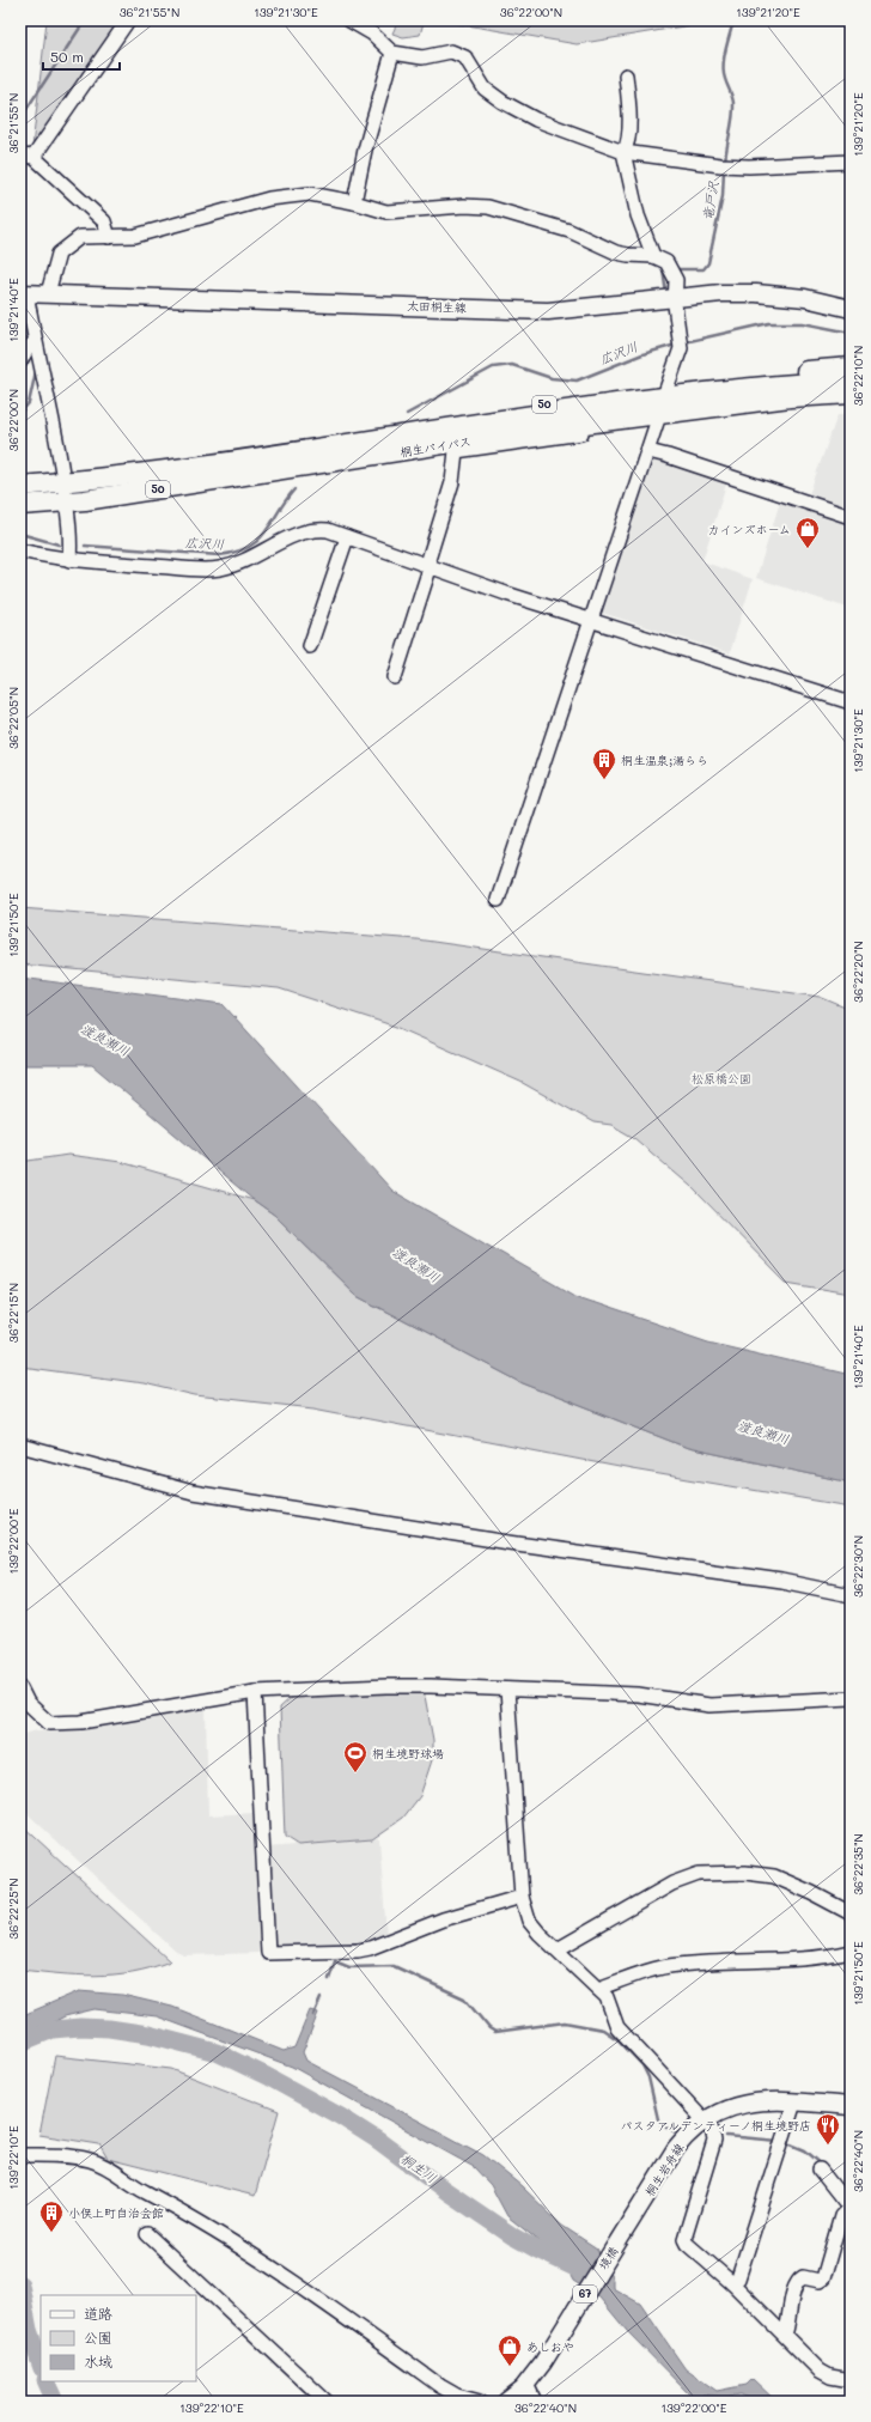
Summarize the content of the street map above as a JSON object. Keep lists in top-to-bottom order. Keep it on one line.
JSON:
{"streets":{"highway":["50","桐生バイパス"],"main road":["太田桐生線","桐生岩舟線","境橋","67"]},"crossings":[["50","桐生バイパス"],["桐生岩舟線","境橋"],["境橋","67"]],"water":["竜戸沢","広沢川","渡良瀬川","桐生川"],"parks":["松原橋公園"],"places":{"shop":["カインズホーム","あしおや"],"building":["桐生温泉;湯らら","小俣上町自治会館"],"sports":["桐生境野球場"],"restaurant":["パスタアルデンティーノ桐生境野店"]},"legend":["道路","公園","水域"],"scale_bar":"50 m","coordinates":["36°21'55\"N","139°21'30\"E","36°22'00\"N","139°21'20\"E","139°21'40\"E","36°22'10\"N","36°22'05\"N","139°21'50\"E","36°22'20\"N","36°22'15\"N","139°22'00\"E","36°22'30\"N","36°22'35\"N","36°22'25\"N","139°22'10\"E","36°22'40\"N"]}
